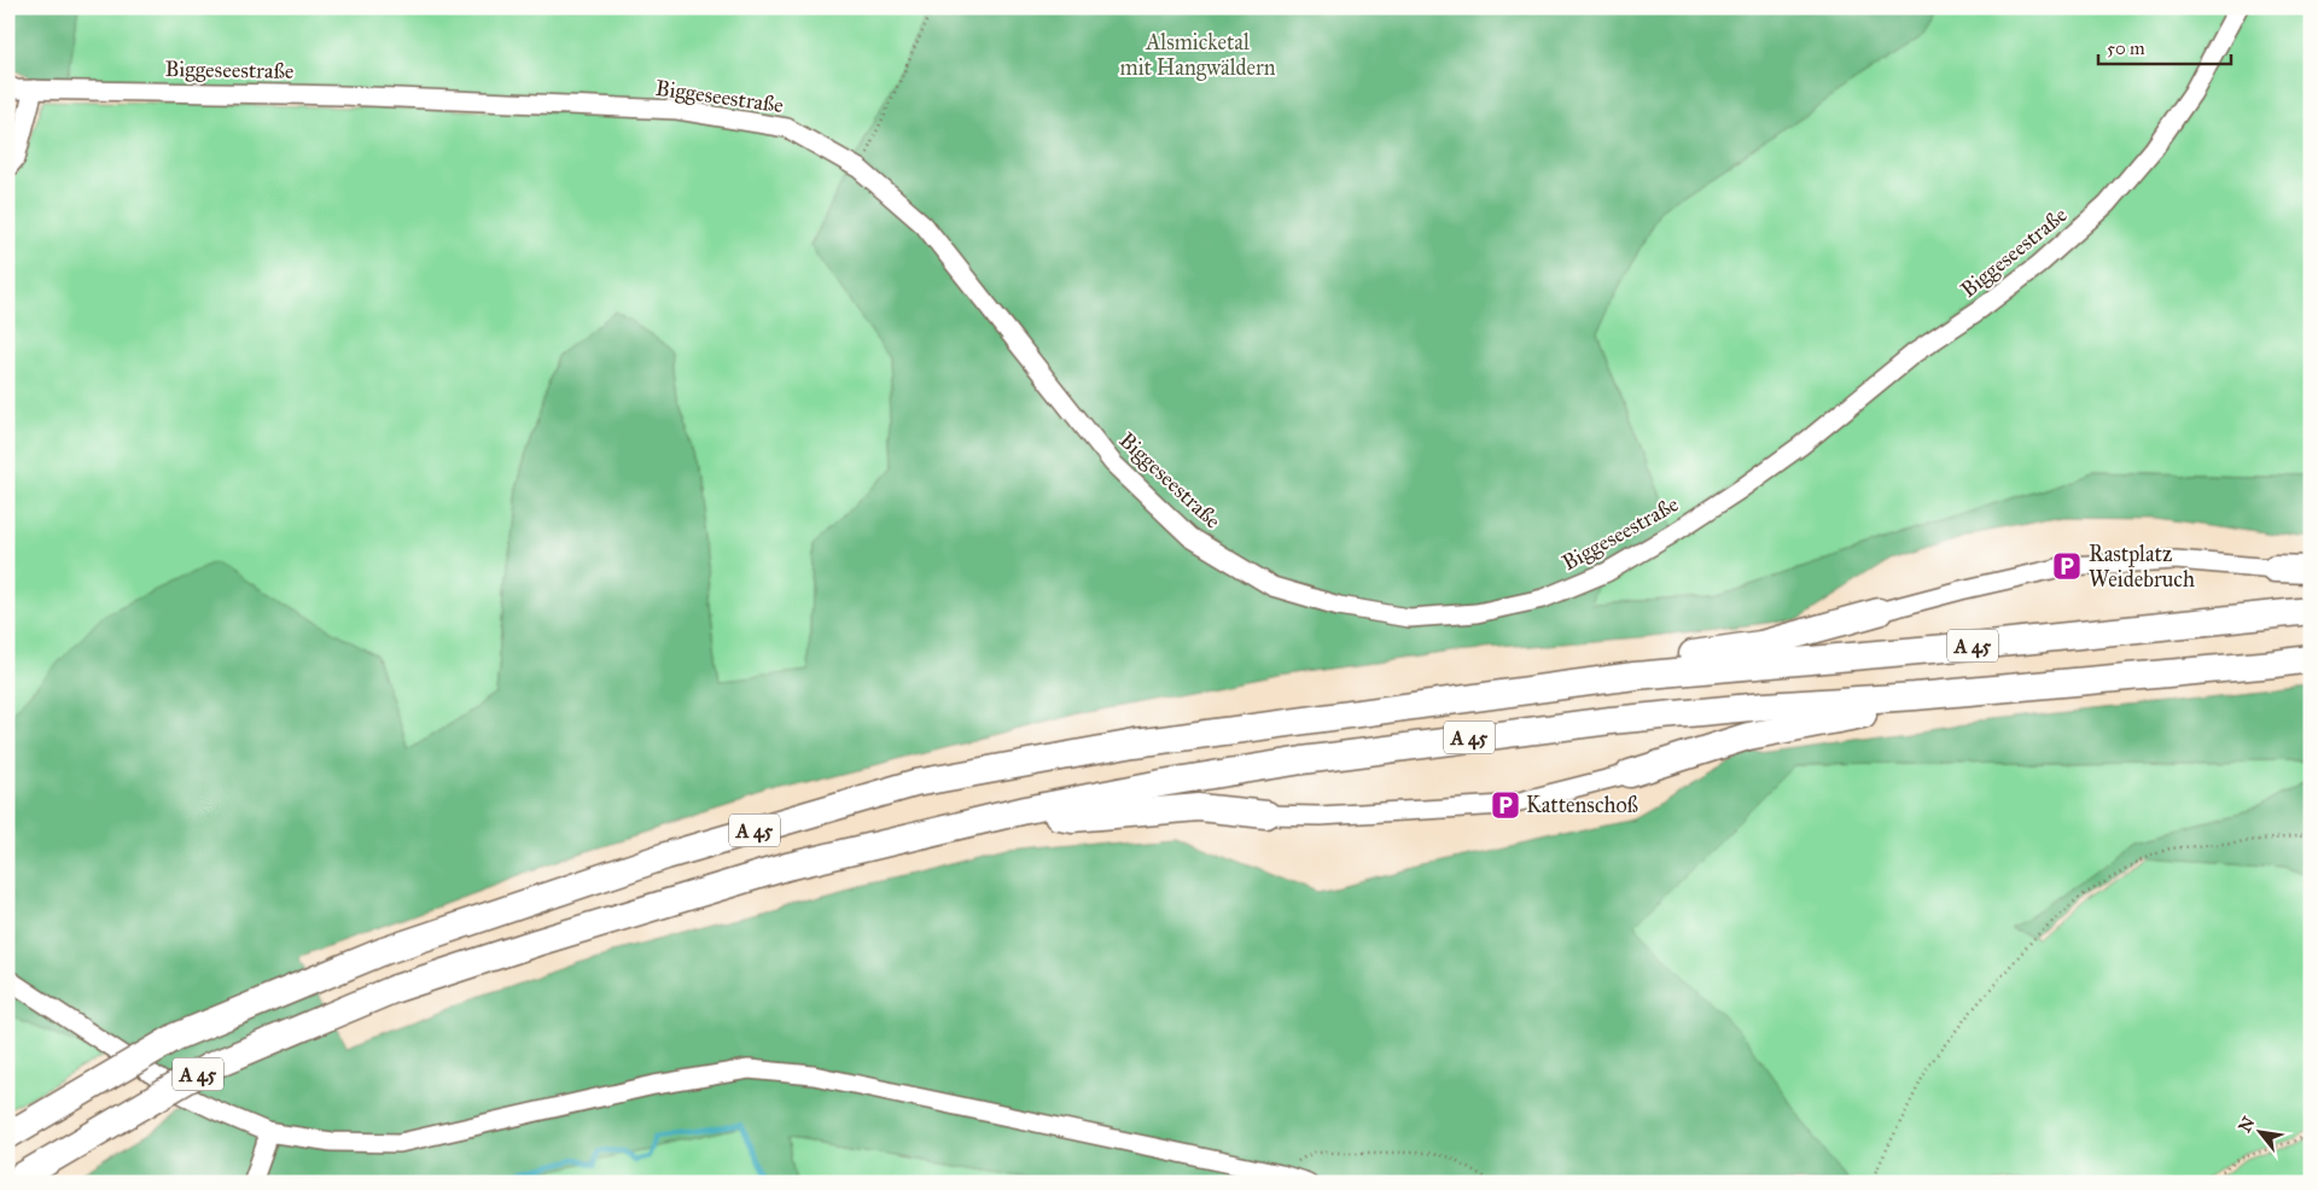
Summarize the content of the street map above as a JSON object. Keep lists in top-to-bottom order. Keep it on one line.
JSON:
{"streets":{"highway":["A 45"],"street":["Biggeseestraße"]},"parks":["Alsmicketal mit Hangwäldern"],"places":{"parking":["Rastplatz Weidebruch","Kattenschoß"]},"scale_bar":"50 m","north":"top left"}
